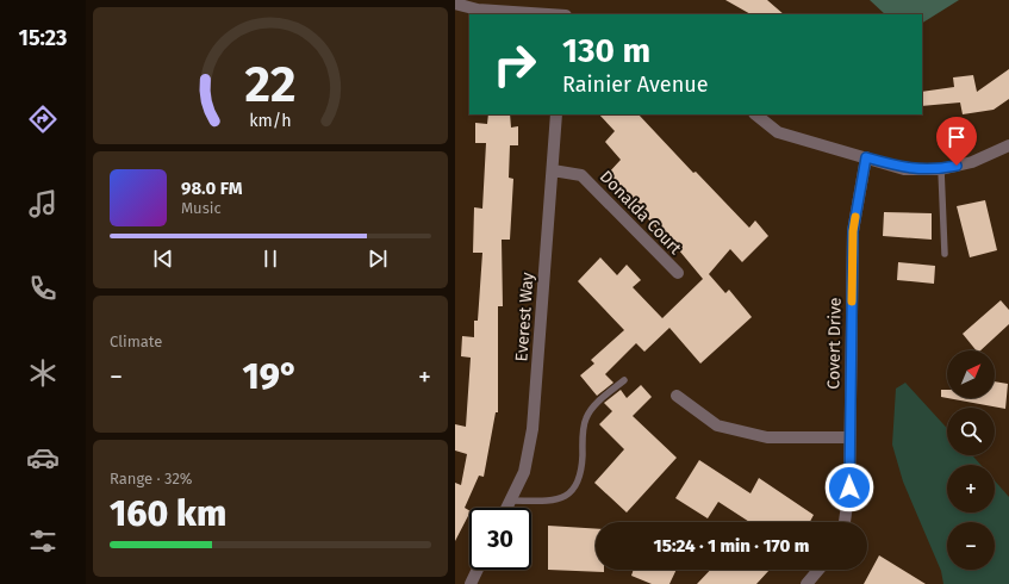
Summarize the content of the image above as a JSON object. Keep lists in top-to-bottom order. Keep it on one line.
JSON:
{"streets":{"street":["Donalda Court","Everest Way","Covert Drive"]},"crossings":[["Donalda Court","Everest Way"]],"north":"top right","page":{"tabs":"15:23","turn":["130 m","Rainier Avenue"],"song":["98.0 FM","Music"],"tile":["Climate",["Range · 32%","160 km"]],"map_buttons":["+","−"],"heat":["−","19°","+"],"limit":"30","trip":"15:24 · 1 min · 170 m","gauge":["22","km/h"]}}
